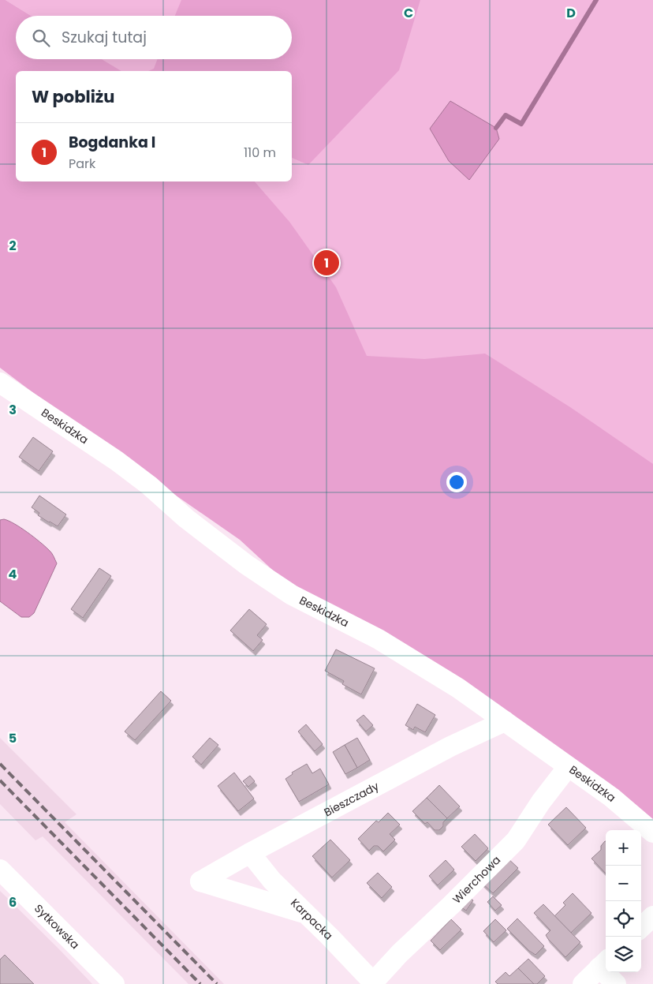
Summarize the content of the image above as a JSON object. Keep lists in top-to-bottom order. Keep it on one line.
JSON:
{"streets":{"street":["Beskidzka","Bieszczady","Wierchowa","Karpacka","Sytkowska"]},"crossings":[["Beskidzka","Bieszczady"],["Beskidzka","Wierchowa"],["Bieszczady","Karpacka"],["Wierchowa","Karpacka"]],"page":{"search":"Szukaj tutaj","heading":"W pobliżu","list":[{"mark":"1","name":"Bogdanka I","note":"Park","value":"110 m"}],"pins":"1","map_buttons":["+","−"]},"grid":{"columns":["C","D"],"rows":["2","3","4","5","6"]}}
